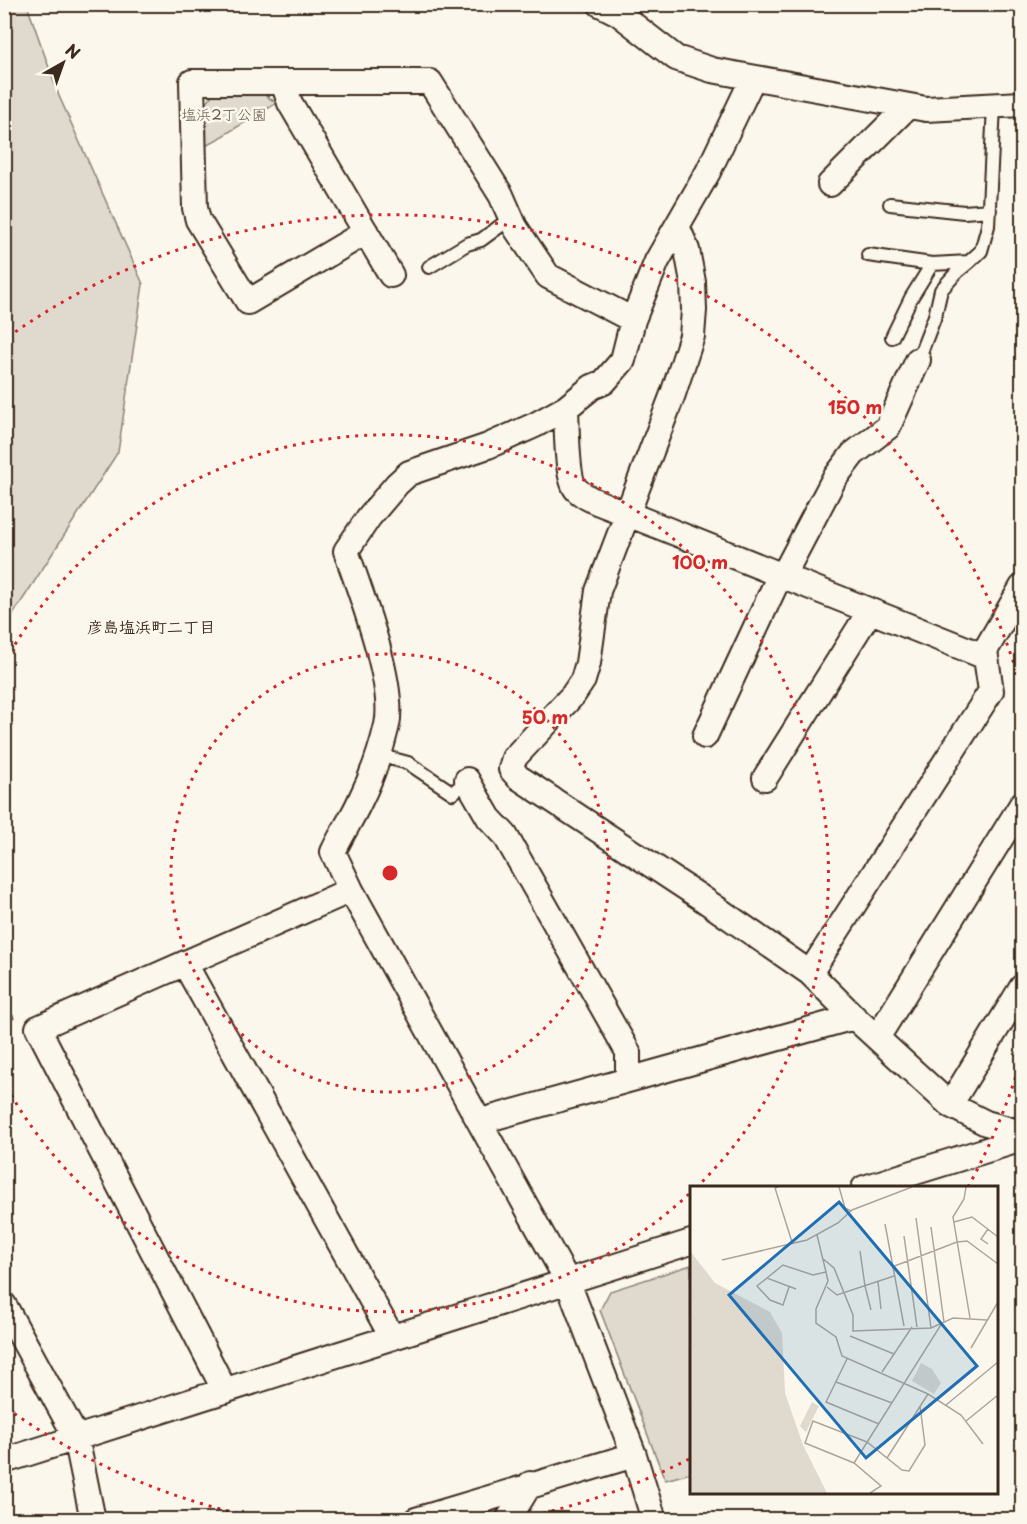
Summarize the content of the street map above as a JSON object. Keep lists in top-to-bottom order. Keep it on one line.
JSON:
{"districts":["彦島塩浜町二丁目"],"parks":["塩浜2丁公園"],"north":"top right","rings":["150 m","100 m","50 m"]}
